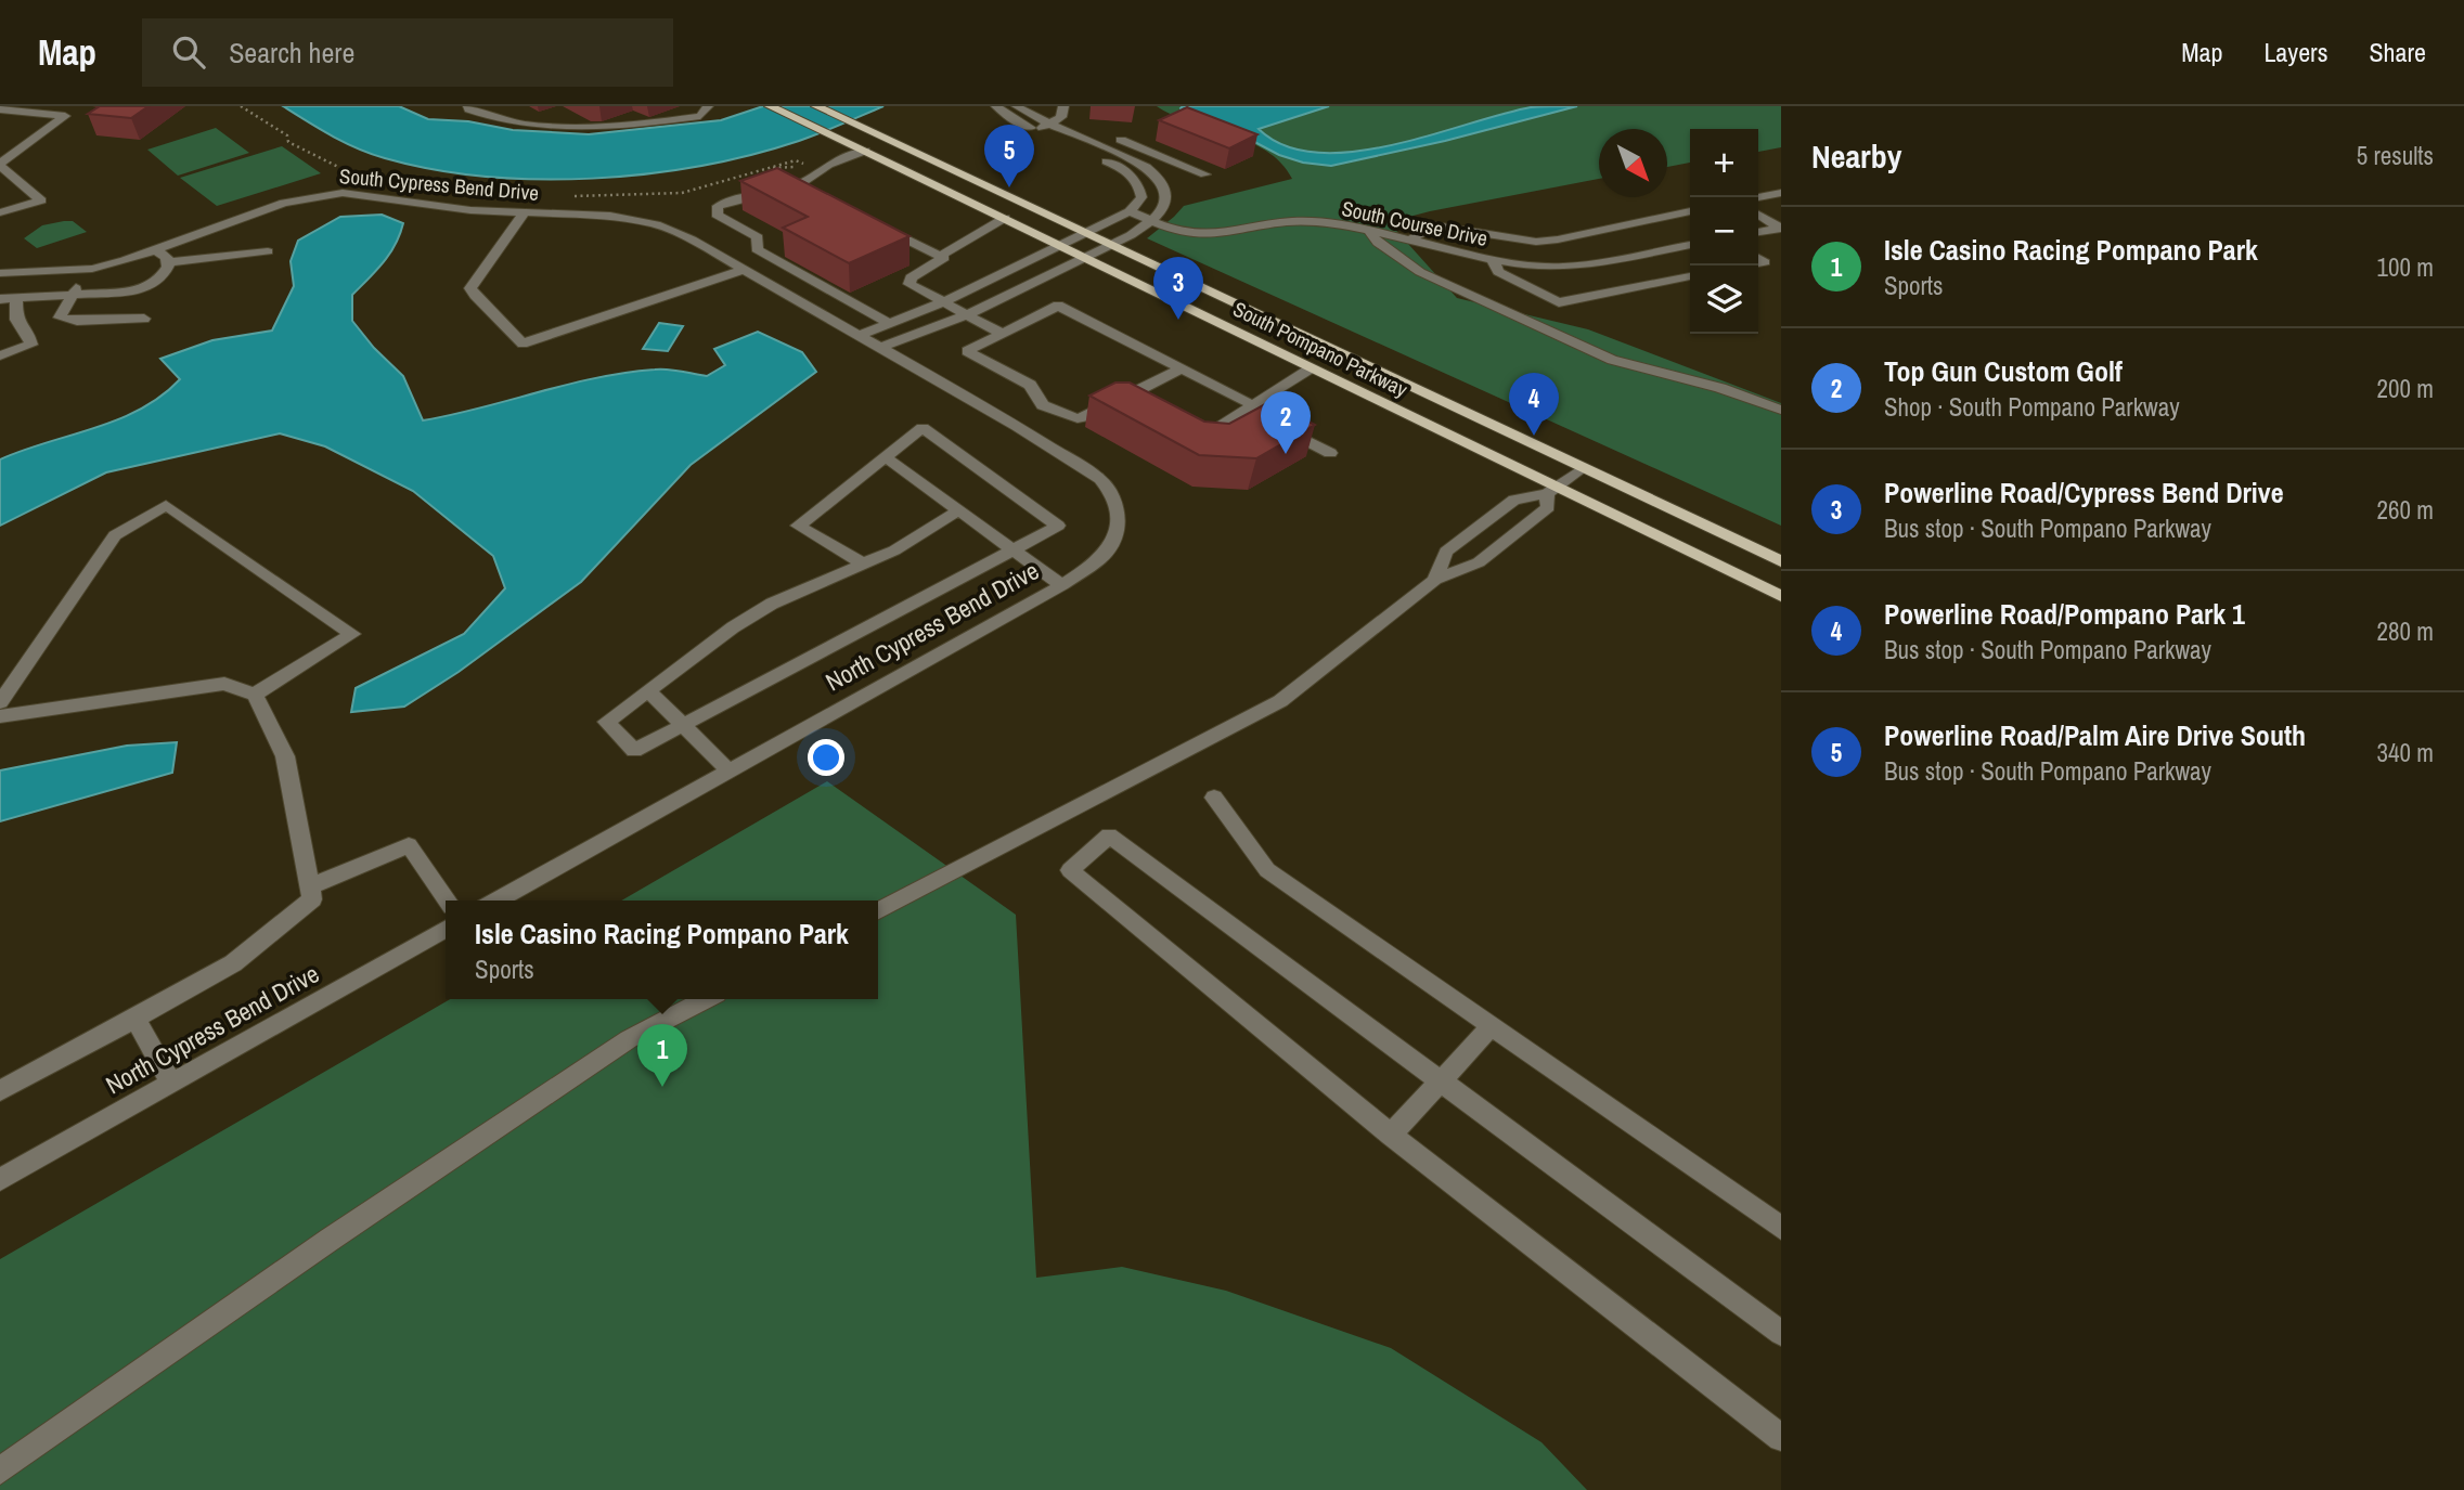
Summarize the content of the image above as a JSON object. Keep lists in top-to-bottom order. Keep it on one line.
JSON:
{"streets":{"main road":["South Pompano Parkway"],"street":["South Cypress Bend Drive","South Course Drive","North Cypress Bend Drive"]},"crossings":[["South Cypress Bend Drive","North Cypress Bend Drive"]],"north":"bottom right","page":{"header":"Map","search":"Search here","nav":["Map","Layers","Share"],"heading":["Nearby","5 results"],"pins":["5","3","4","2","1"],"map_buttons":["+","−"],"list":[{"mark":"1","name":"Isle Casino Racing Pompano Park","note":"Sports","value":"100 m"},{"mark":"2","name":"Top Gun Custom Golf","note":"Shop · South Pompano Parkway","value":"200 m"},{"mark":"3","name":"Powerline Road/Cypress Bend Drive","note":"Bus stop · South Pompano Parkway","value":"260 m"},{"mark":"4","name":"Powerline Road/Pompano Park 1","note":"Bus stop · South Pompano Parkway","value":"280 m"},{"mark":"5","name":"Powerline Road/Palm Aire Drive South","note":"Bus stop · South Pompano Parkway","value":"340 m"}],"popup":["Isle Casino Racing Pompano Park","Sports"]}}
